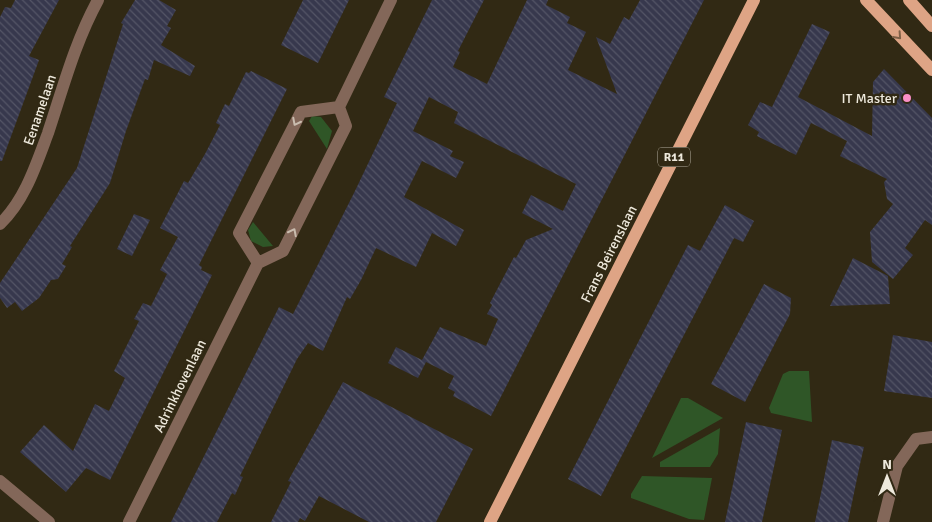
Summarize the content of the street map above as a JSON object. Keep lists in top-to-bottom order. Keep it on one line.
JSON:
{"streets":{"main road":["R11","Frans Beirenslaan"],"street":["Eenamelaan","Adrinkhovenlaan"]},"places":["IT Master"],"north":"top"}
